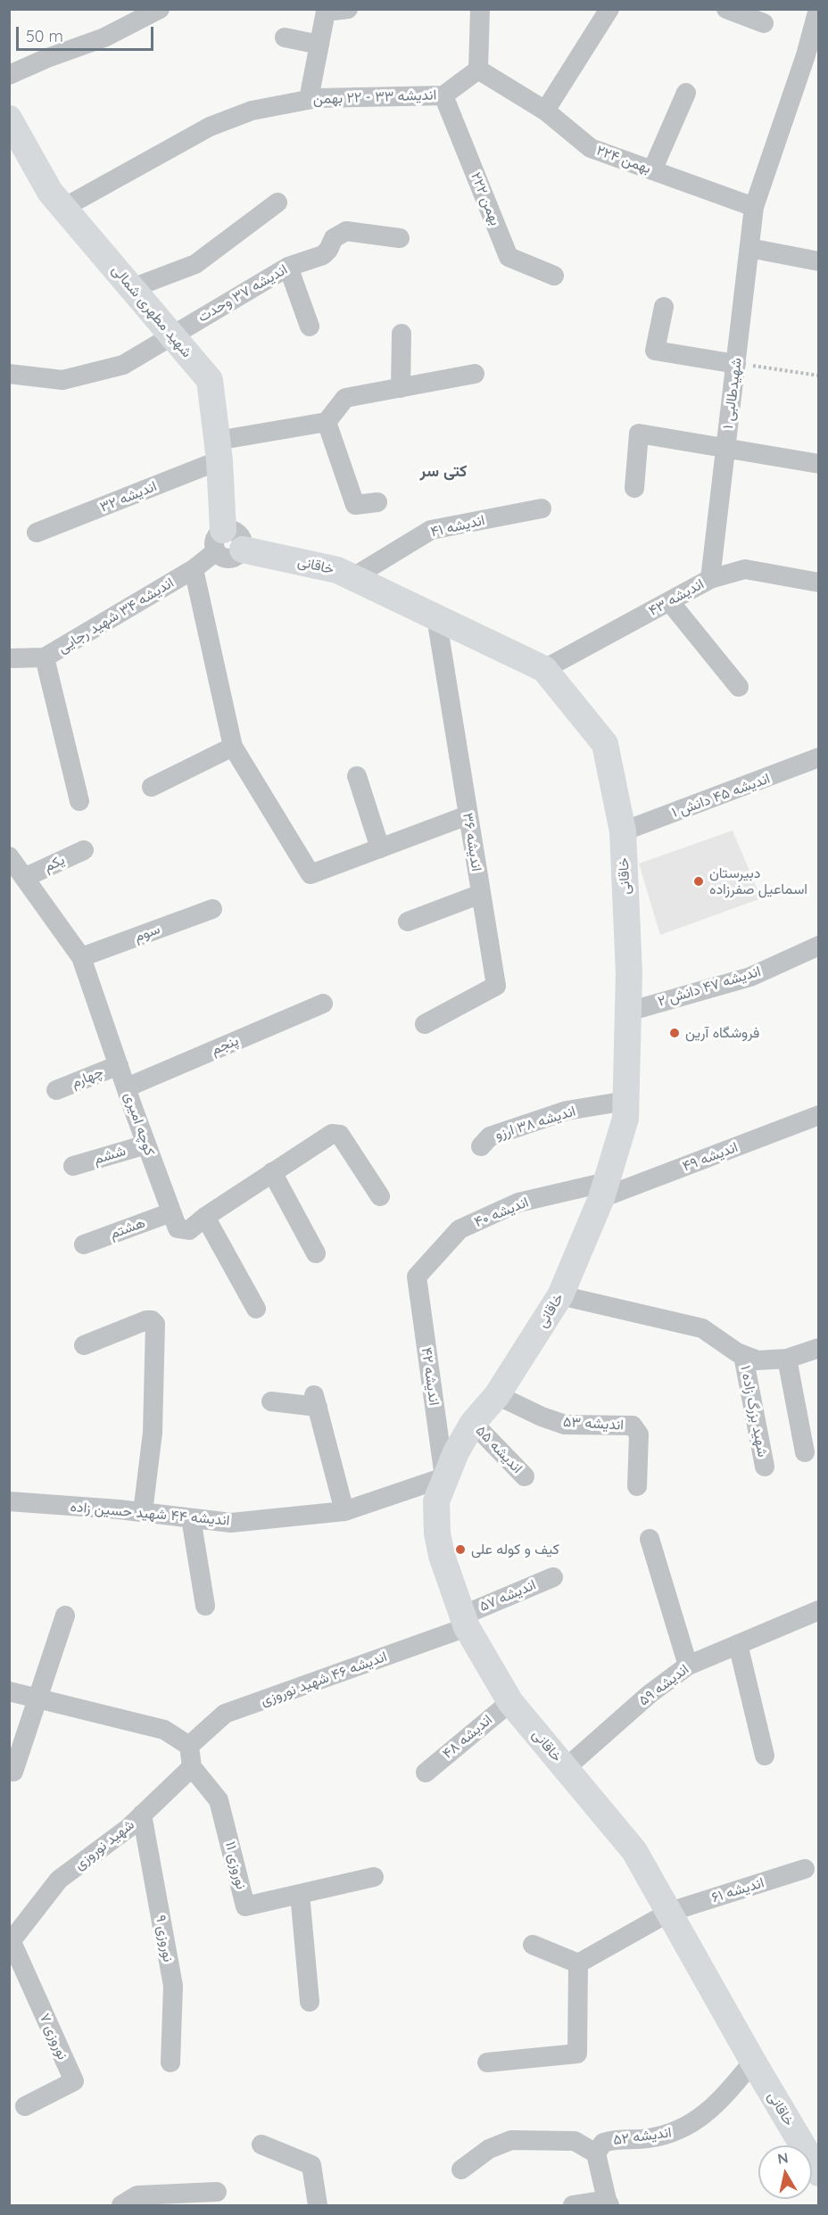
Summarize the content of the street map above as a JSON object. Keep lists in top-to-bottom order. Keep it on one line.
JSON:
{"streets":{"main road":["شهید مطهری شمالی","خاقانی"],"street":["اندیشه ۳۳ - ۲۲ بهمن","۲۲بهمن ۴","۲۲بهمن ۲","اندیشه ۳۷ وحدت","شهیدطالبی ۱","اندیشه ۳۲","اندیشه ۴۱","اندیشه ۴۳","اندیشه ۳۴ شهید رجایی","اندیشه ۴۵ دانش ۱","اندیشه ۳۶","یکم","سوم","اندیشه ۴۷ دانش ۲","پنجم","چهارم","اندیشه ۳۸ ارزو","کوچه امیری","ششم","اندیشه ۴۹","اندیشه ۴۰","هشتم","اندیشه ۴۲","شهید بزرگ زاده ۱","اندیشه ۵۳","اندیشه ۵۵","اندیشه ۴۴ شهید حسین زاده","اندیشه ۵۷","اندیشه ۴۶ شهید نوروزی","اندیشه ۵۹","اندیشه ۴۸","شهید نوروزی","نوروزی ۱۱","اندیشه ۶۱","نوروزی ۹","نوروزی ۷","اندیشه ۵۲"]},"crossings":[["اندیشه ۳۳ - ۲۲ بهمن","۲۲بهمن ۴"],["اندیشه ۳۳ - ۲۲ بهمن","۲۲بهمن ۲"],["اندیشه ۳۳ - ۲۲ بهمن","شهید مطهری شمالی"],["۲۲بهمن ۴","شهیدطالبی ۱"],["اندیشه ۳۷ وحدت","شهید مطهری شمالی"],["شهید مطهری شمالی","اندیشه ۳۲"],["شهید مطهری شمالی","اندیشه ۳۴ شهید رجایی"],["شهیدطالبی ۱","اندیشه ۴۳"],["اندیشه ۴۱","خاقانی"],["خاقانی","اندیشه ۴۳"],["خاقانی","اندیشه ۴۵ دانش ۱"],["خاقانی","اندیشه ۳۶"],["خاقانی","اندیشه ۴۷ دانش ۲"],["خاقانی","اندیشه ۳۸ ارزو"],["خاقانی","اندیشه ۴۹"],["خاقانی","اندیشه ۴۰"],["خاقانی","اندیشه ۴۲"],["خاقانی","اندیشه ۵۳"],["خاقانی","اندیشه ۵۵"],["خاقانی","اندیشه ۴۴ شهید حسین زاده"],["خاقانی","اندیشه ۵۷"],["خاقانی","اندیشه ۴۶ شهید نوروزی"],["خاقانی","اندیشه ۵۹"],["خاقانی","اندیشه ۴۸"],["خاقانی","اندیشه ۶۱"],["خاقانی","اندیشه ۵۲"],["یکم","کوچه امیری"],["سوم","کوچه امیری"],["پنجم","کوچه امیری"],["چهارم","کوچه امیری"],["کوچه امیری","ششم"],["کوچه امیری","هشتم"],["اندیشه ۴۹","اندیشه ۴۰"],["اندیشه ۴۰","اندیشه ۴۲"],["اندیشه ۴۲","اندیشه ۴۴ شهید حسین زاده"],["اندیشه ۵۷","اندیشه ۴۶ شهید نوروزی"],["شهید نوروزی","نوروزی ۱۱"],["شهید نوروزی","نوروزی ۹"],["شهید نوروزی","نوروزی ۷"]],"districts":["کتی سر"],"places":["دبیرستان اسماعیل صفرزاده","فروشگاه آرین","کیف و کوله علی"],"scale_bar":"50 m","north":"top"}
